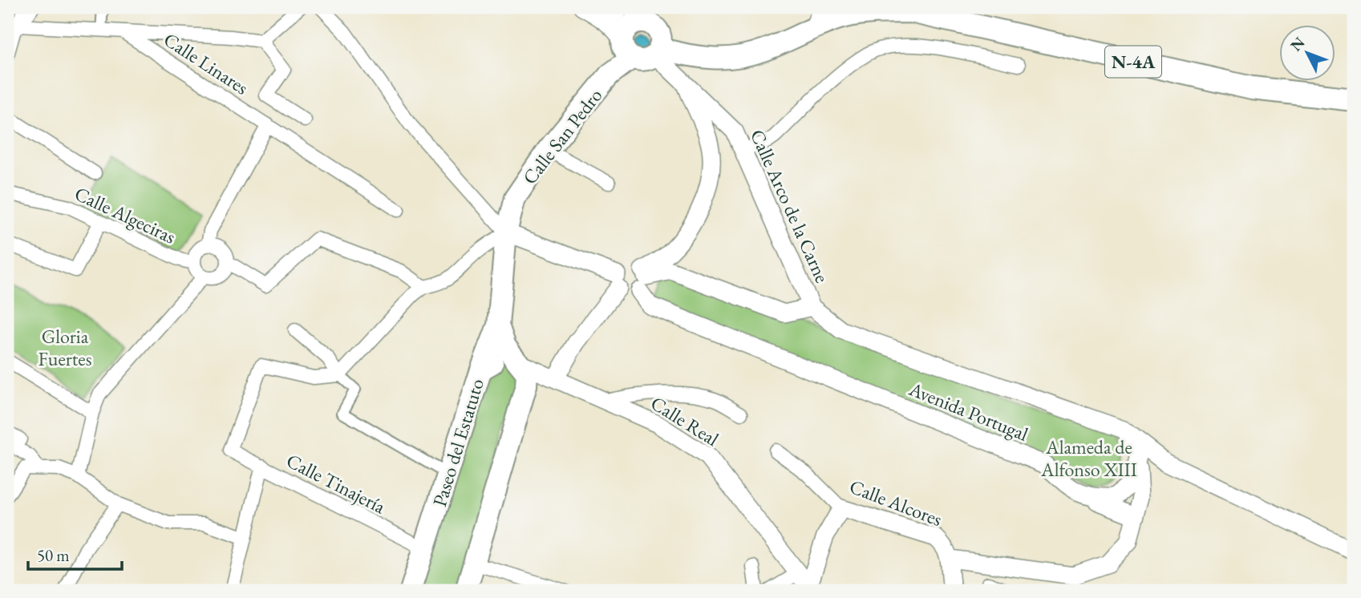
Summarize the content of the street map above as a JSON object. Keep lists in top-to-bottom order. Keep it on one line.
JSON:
{"streets":{"highway":["N-4A"],"main road":["Calle San Pedro","Paseo del Estatuto"],"street":["Calle Linares","Calle Arco de la Carne","Calle Algeciras","Avenida Portugal","Calle Real","Calle Tinajería","Calle Alcores"]},"crossings":[["Calle Arco de la Carne","Avenida Portugal"],["Calle Real","Paseo del Estatuto"],["Paseo del Estatuto","Calle Tinajería"]],"parks":["Gloria Fuertes","Alameda de Alfonso XIII"],"scale_bar":"50 m","north":"top left"}
